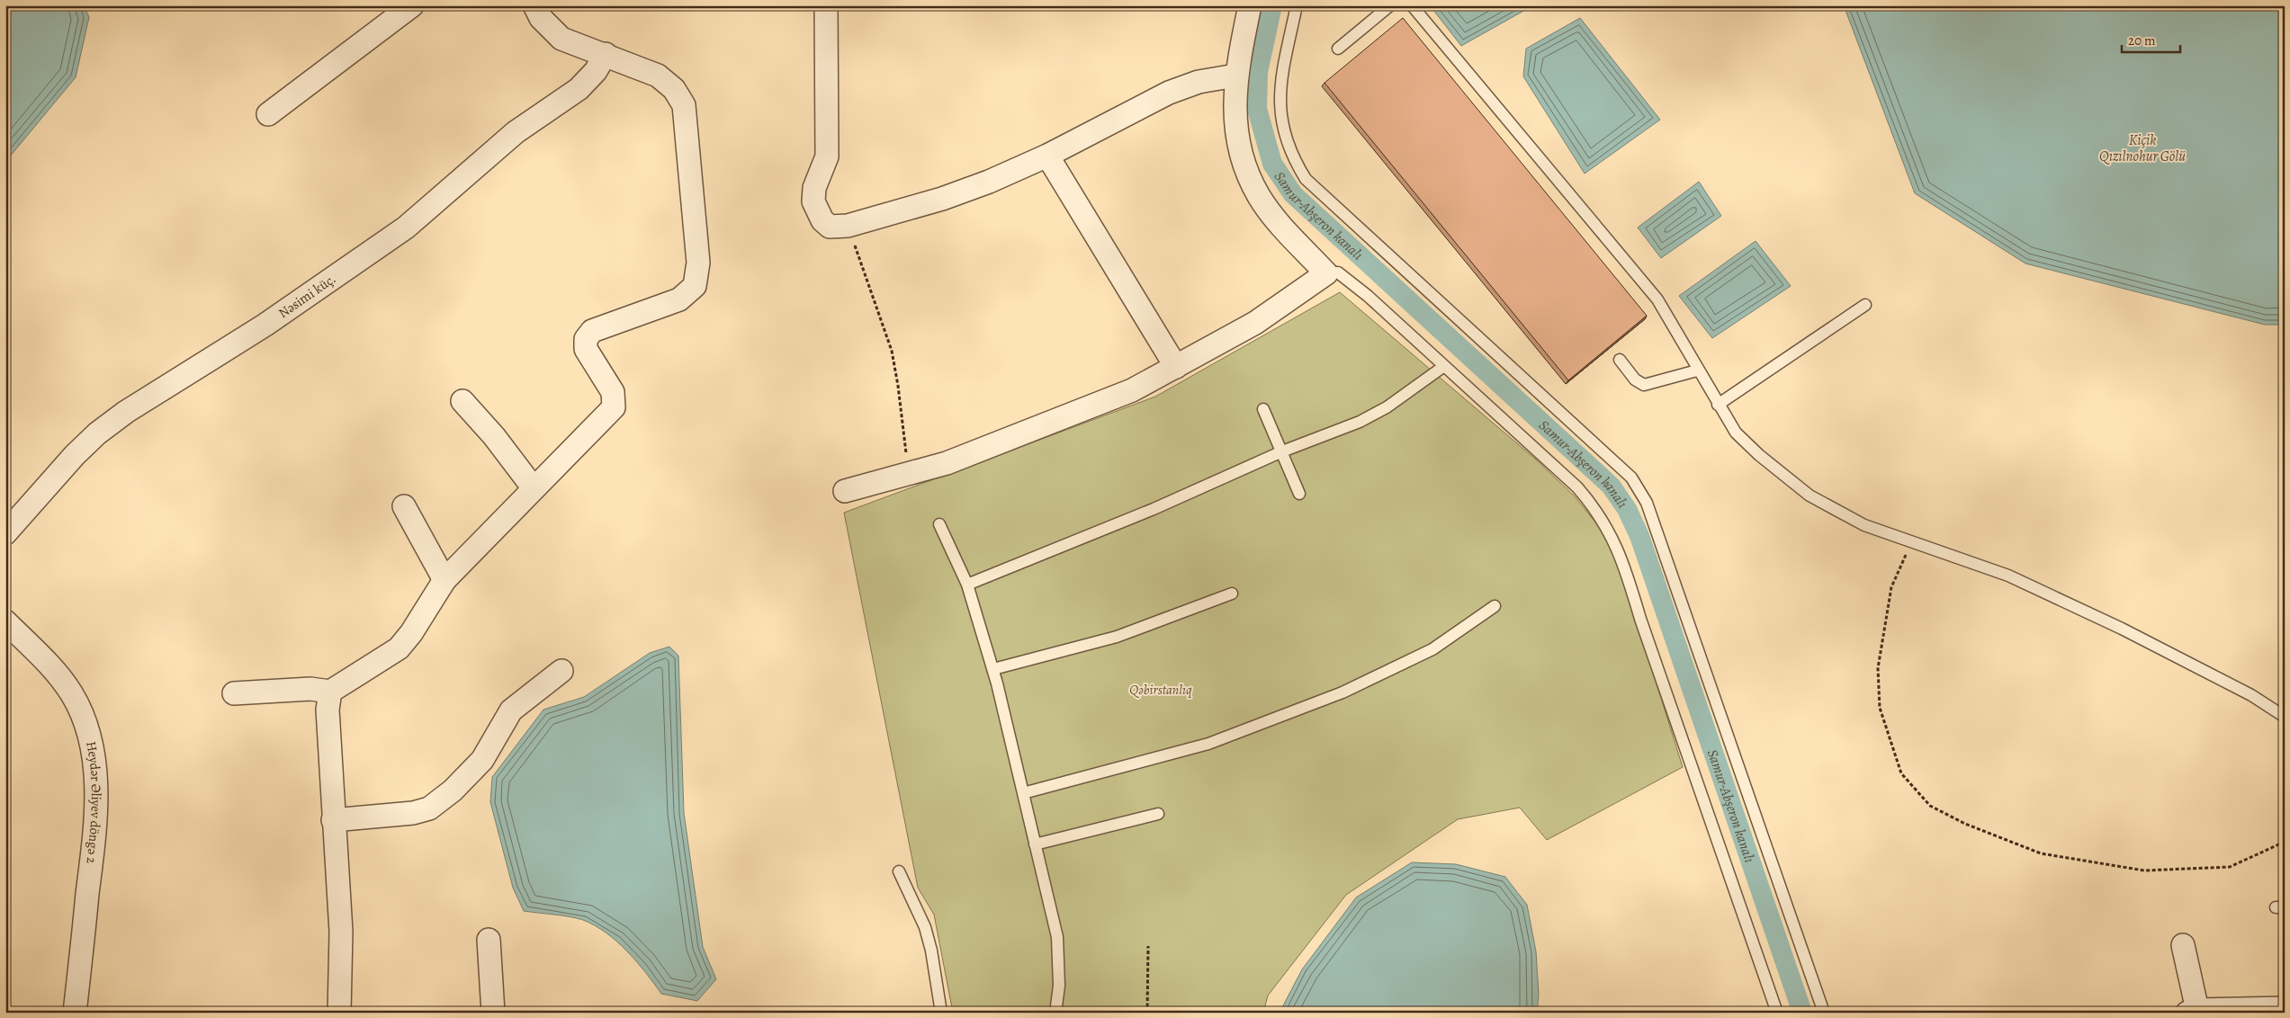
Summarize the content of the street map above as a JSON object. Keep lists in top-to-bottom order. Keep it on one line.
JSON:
{"streets":{"street":["Nəsimi küç.","Heydər Əliyev döngə 2"]},"water":["Kiçik Qızılnohur Gölü","Samur-Abşeron kanalı"],"parks":["Qəbirstanlıq"],"scale_bar":"20 m"}
